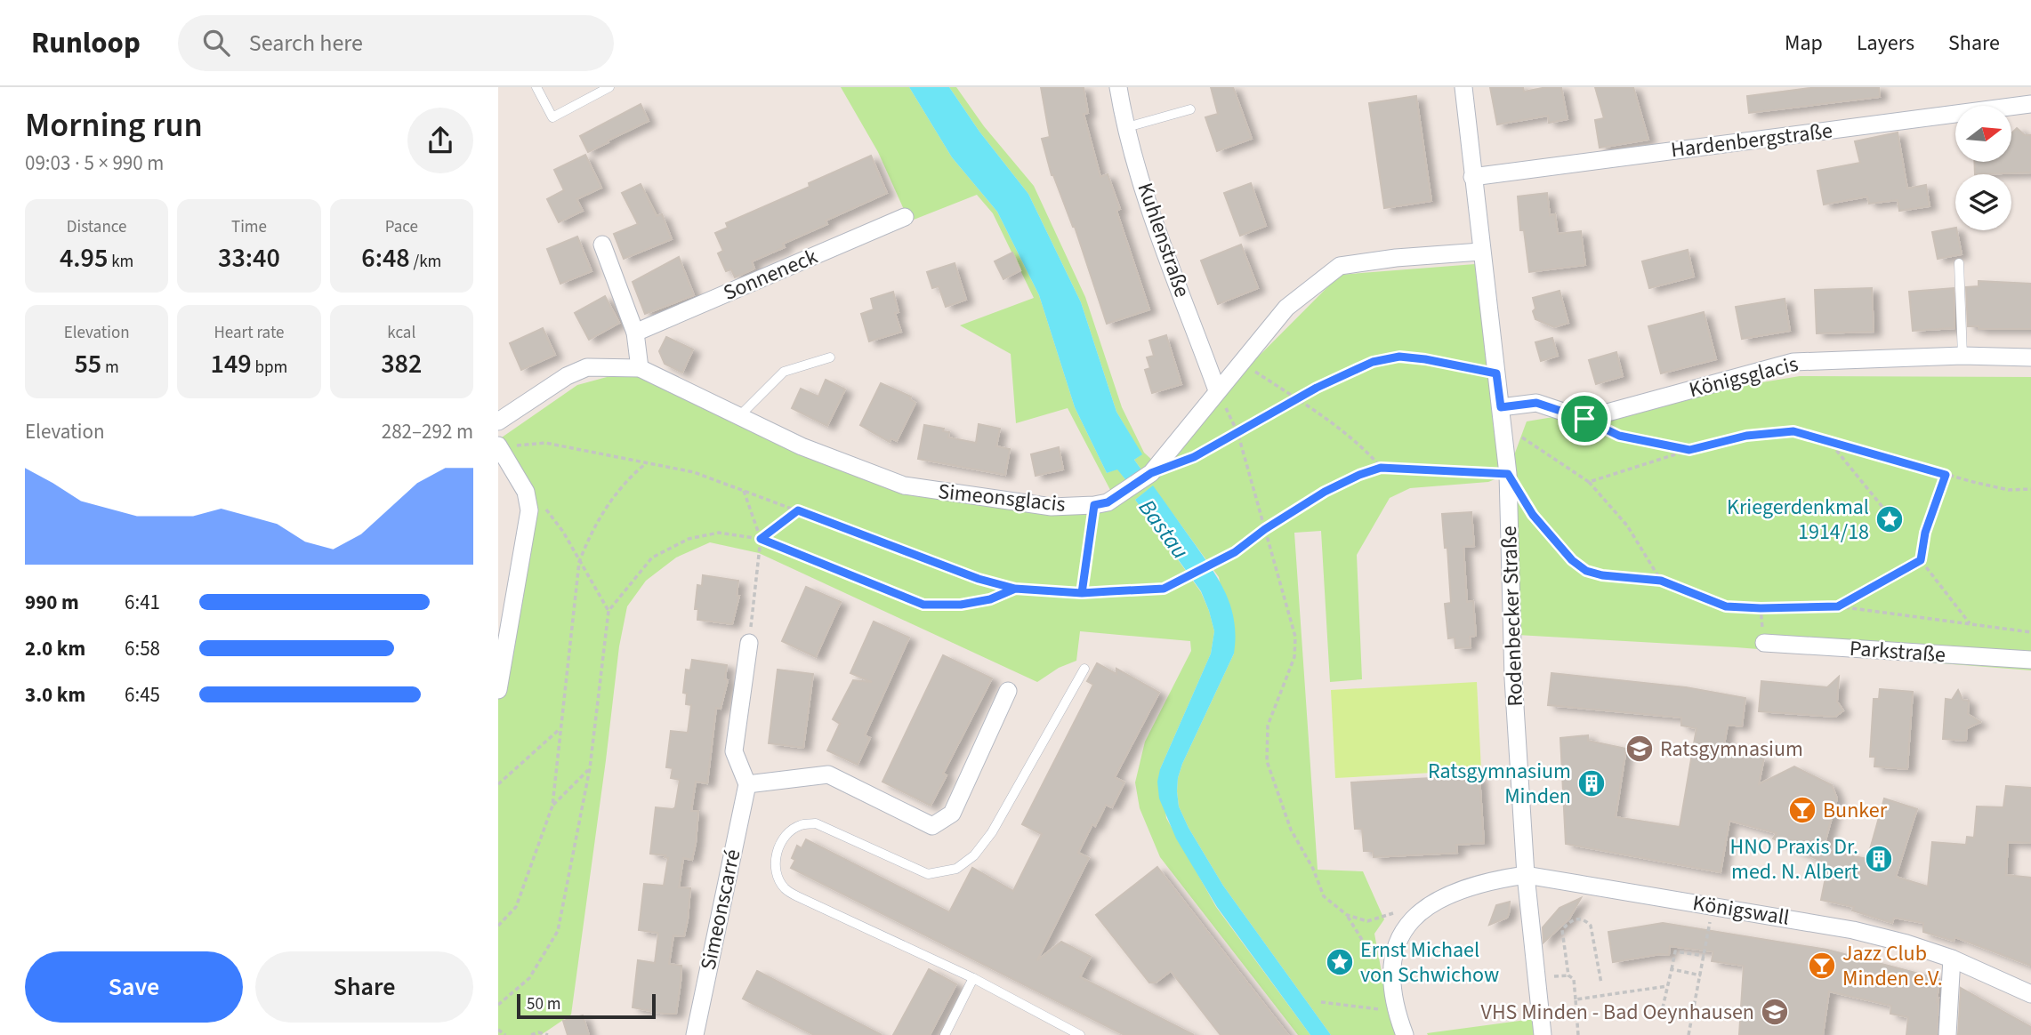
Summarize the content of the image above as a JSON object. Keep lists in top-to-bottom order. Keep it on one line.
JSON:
{"streets":{"street":["Hardenbergstraße","Kuhlenstraße","Sonneneck","Königsglacis","Simeonsglacis","Rodenbecker Straße","Parkstraße","Simeonscarré","Königswall"]},"crossings":[["Hardenbergstraße","Rodenbecker Straße"],["Rodenbecker Straße","Königswall"]],"water":["Bastau"],"places":{"place":["Kriegerdenkmal 1914/18","Ernst Michael von Schwichow"],"school or university":["Ratsgymnasium","VHS Minden - Bad Oeynhausen"],"building":["Ratsgymnasium Minden","HNO Praxis Dr. med. N. Albert"],"bar":["Bunker","Jazz Club Minden e.V."]},"scale_bar":"50 m","north":"right","page":{"header":"Runloop","search":"Search here","nav":["Map","Layers","Share"],"heading":["Morning run","09:03 · 5 × 990 m"],"stats":[["Distance","4.95 km"],["Time","33:40"],["Pace","6:48 /km"],["Elevation","55 m"],["Heart rate","149 bpm"],["kcal","382"]],"chart":["Elevation","282–292 m"],"list":[{"name":"990 m","note":"6:41"},{"name":"2.0 km","note":"6:58"},{"name":"3.0 km","note":"6:45"}],"buttons":["Save","Share"],"scale":"50 m"}}
